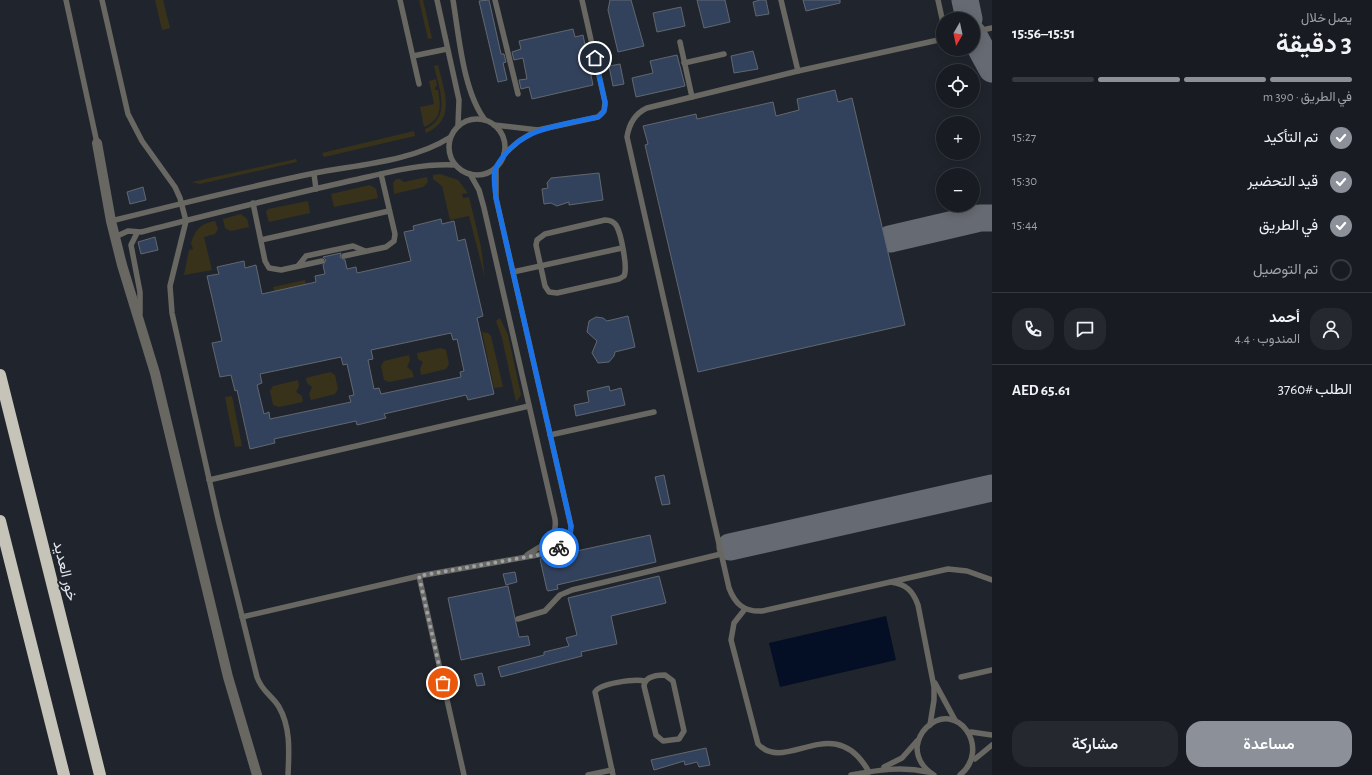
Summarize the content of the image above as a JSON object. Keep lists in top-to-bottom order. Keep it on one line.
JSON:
{"streets":{"highway":["خور العديد"]},"north":"bottom","page":{"heading":["3 دقيقة","يصل خلال","15:51–15:56"],"panel":["أحمد","المندوب · 4.4","الطلب #3760","AED 65.61"],"map_buttons":["+","−"],"bar":"في الطريق · 390 m","list":[["تم التأكيد","15:27"],["قيد التحضير","15:30"],["في الطريق","15:44"],"تم التوصيل"],"buttons":["مساعدة","مشاركة"]}}
